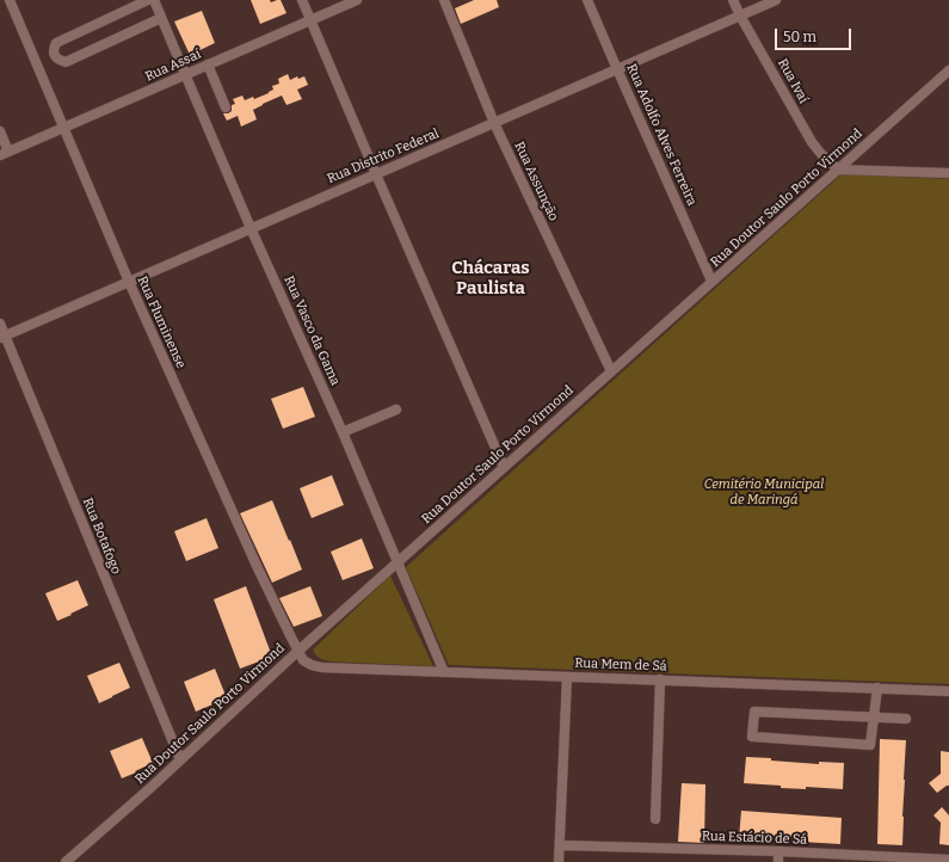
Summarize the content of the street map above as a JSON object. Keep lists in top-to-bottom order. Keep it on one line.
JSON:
{"streets":{"street":["Rua Assaí","Rua Ivaí","Rua Adolfo Alves Ferreira","Rua Distrito Federal","Rua Assunção","Rua Doutor Saulo Porto Virmond","Rua Fluminense","Rua Vasco da Gama","Rua Botafogo","Rua Mem de Sá","Rua Estácio de Sá"]},"crossings":[["Rua Assaí","Rua Fluminense"],["Rua Assaí","Rua Vasco da Gama"],["Rua Ivaí","Rua Distrito Federal"],["Rua Ivaí","Rua Doutor Saulo Porto Virmond"],["Rua Adolfo Alves Ferreira","Rua Distrito Federal"],["Rua Adolfo Alves Ferreira","Rua Doutor Saulo Porto Virmond"],["Rua Distrito Federal","Rua Assunção"],["Rua Distrito Federal","Rua Fluminense"],["Rua Distrito Federal","Rua Vasco da Gama"],["Rua Distrito Federal","Rua Botafogo"],["Rua Assunção","Rua Doutor Saulo Porto Virmond"],["Rua Doutor Saulo Porto Virmond","Rua Fluminense"],["Rua Doutor Saulo Porto Virmond","Rua Vasco da Gama"],["Rua Doutor Saulo Porto Virmond","Rua Botafogo"],["Rua Doutor Saulo Porto Virmond","Rua Mem de Sá"],["Rua Fluminense","Rua Mem de Sá"],["Rua Vasco da Gama","Rua Mem de Sá"]],"districts":["Chácaras Paulista"],"parks":["Cemitério Municipal de Maringá"],"scale_bar":"50 m"}
